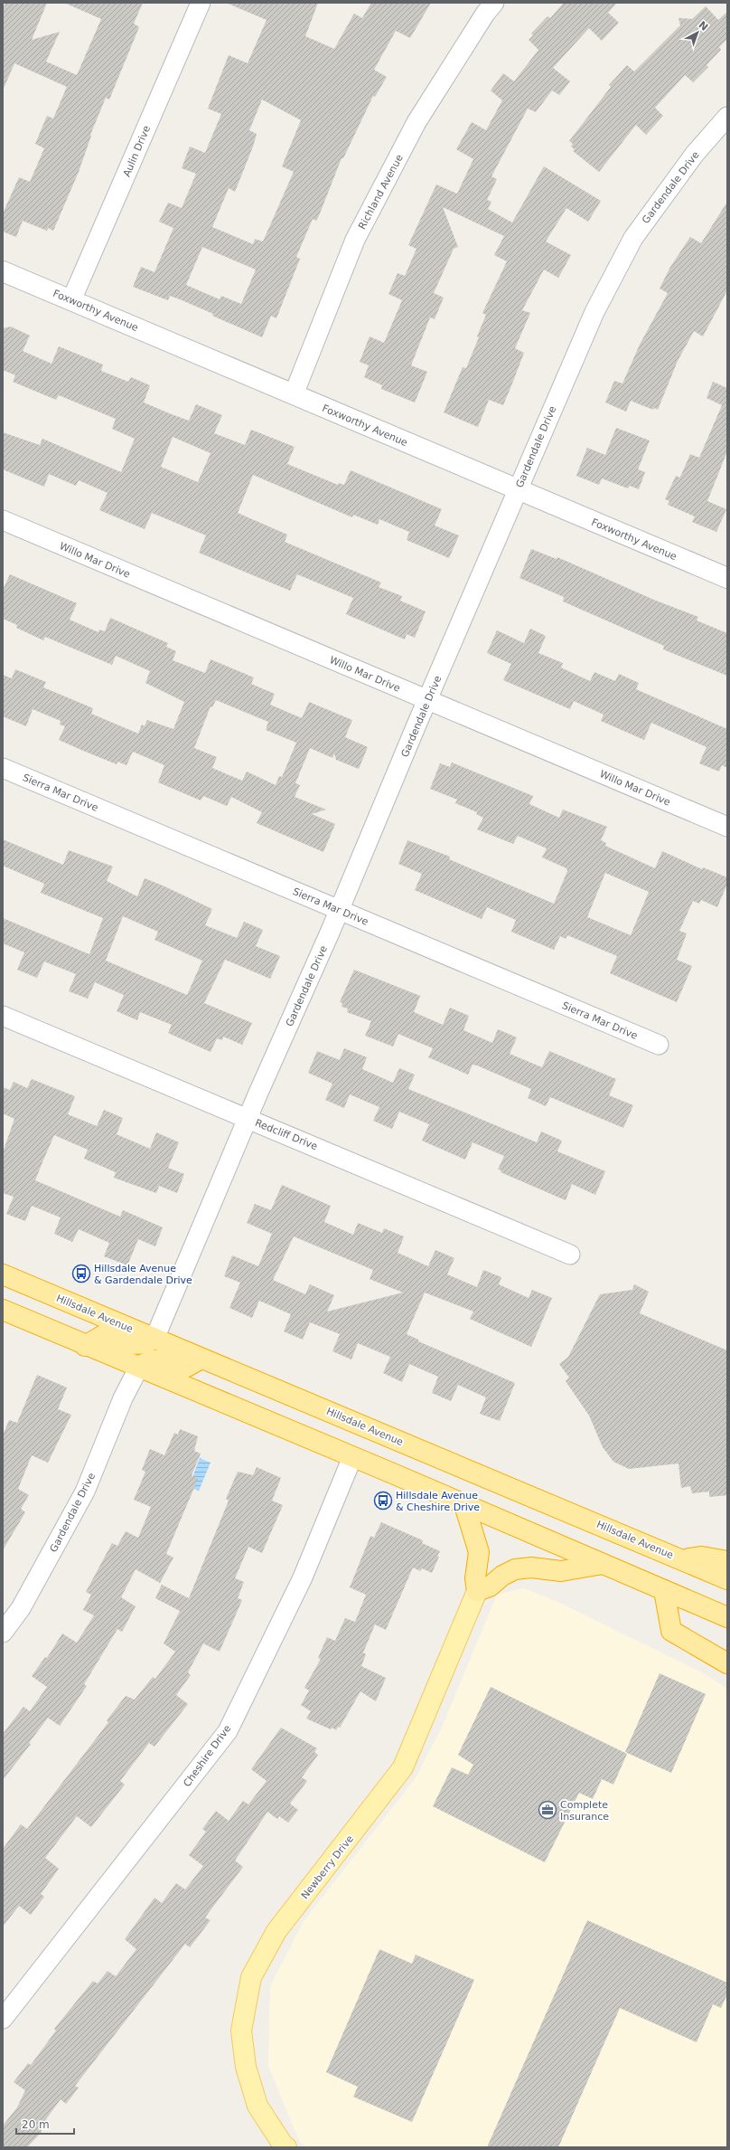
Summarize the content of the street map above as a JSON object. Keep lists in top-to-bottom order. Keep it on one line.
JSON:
{"streets":{"highway":["Hillsdale Avenue"],"main road":["Newberry Drive"],"street":["Aulin Drive","Gardendale Drive","Richland Avenue","Foxworthy Avenue","Willo Mar Drive","Sierra Mar Drive","Redcliff Drive","Cheshire Drive"]},"crossings":[["Aulin Drive","Foxworthy Avenue"],["Gardendale Drive","Foxworthy Avenue"],["Gardendale Drive","Willo Mar Drive"],["Gardendale Drive","Sierra Mar Drive"],["Gardendale Drive","Redcliff Drive"],["Gardendale Drive","Hillsdale Avenue"],["Richland Avenue","Foxworthy Avenue"]],"places":{"bus stop":["Hillsdale Avenue & Gardendale Drive","Hillsdale Avenue & Cheshire Drive"],"office":["Complete Insurance"]},"scale_bar":"20 m","north":"top right"}
